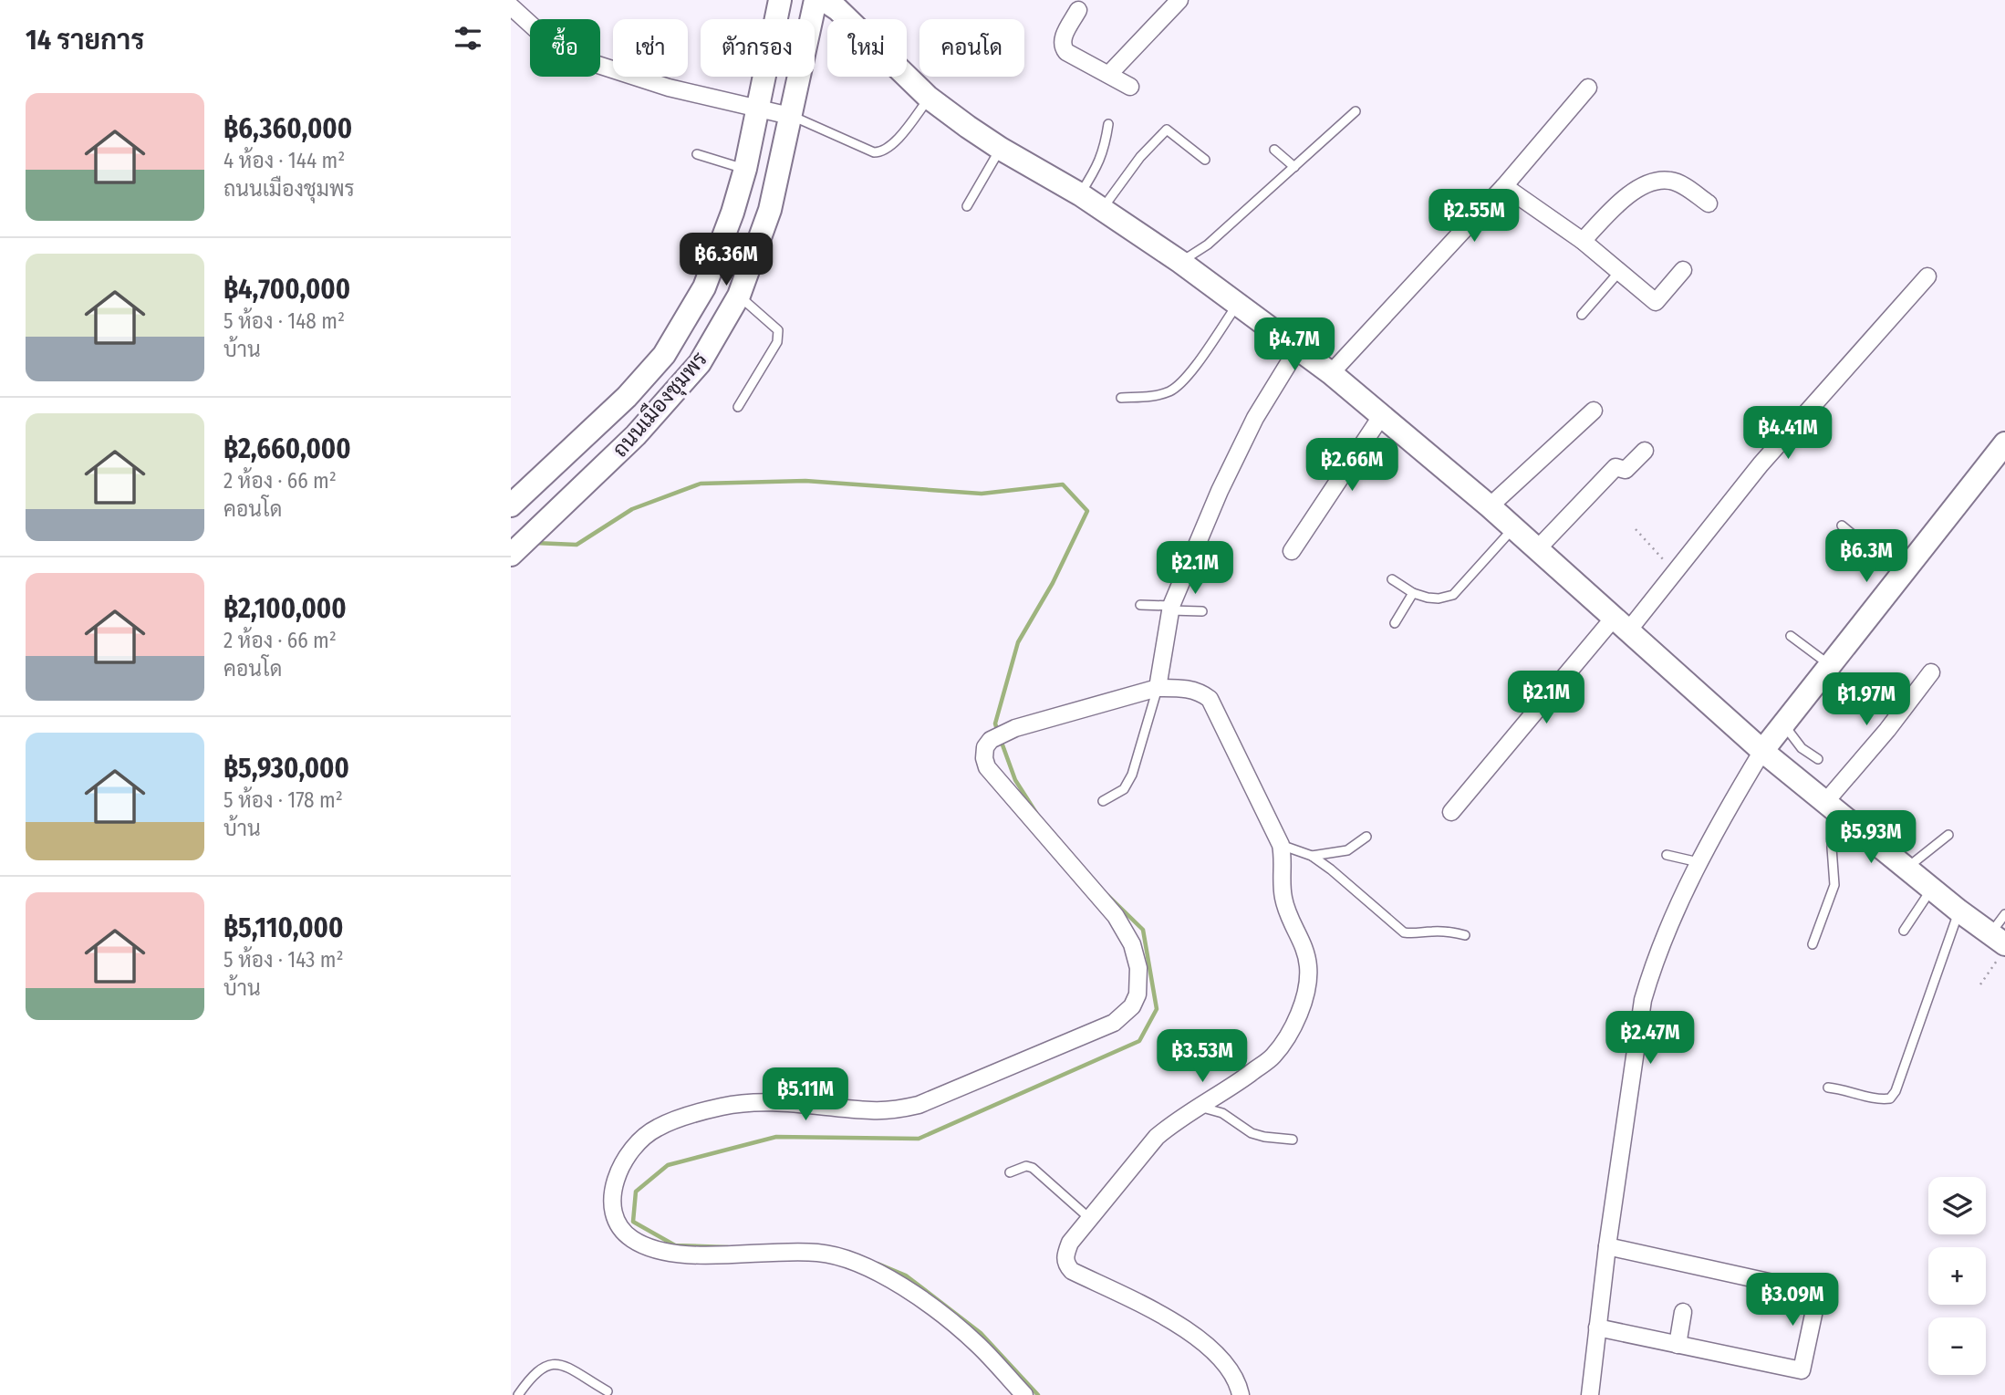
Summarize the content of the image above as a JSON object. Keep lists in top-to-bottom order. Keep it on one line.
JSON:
{"streets":{"street":["ถนนเมืองชุมพร"]},"page":{"heading":"14 รายการ","chip":["ซื้อ","เช่า","ตัวกรอง","ใหม่","คอนโด"],"list":[{"name":"฿6,360,000","note":"4 ห้อง · 144 m² · ถนนเมืองชุมพร"},{"name":"฿4,700,000","note":"5 ห้อง · 148 m² · บ้าน"},{"name":"฿2,660,000","note":"2 ห้อง · 66 m² · คอนโด"},{"name":"฿2,100,000","note":"2 ห้อง · 66 m² · คอนโด"},{"name":"฿5,930,000","note":"5 ห้อง · 178 m² · บ้าน"},{"name":"฿5,110,000","note":"5 ห้อง · 143 m² · บ้าน"}],"price":["฿2.55M","฿6.36M","฿4.7M","฿4.41M","฿2.66M","฿6.3M","฿2.1M","฿2.1M","฿1.97M","฿5.93M","฿2.47M","฿3.53M","฿5.11M","฿3.09M"],"map_buttons":["+","−"]}}
